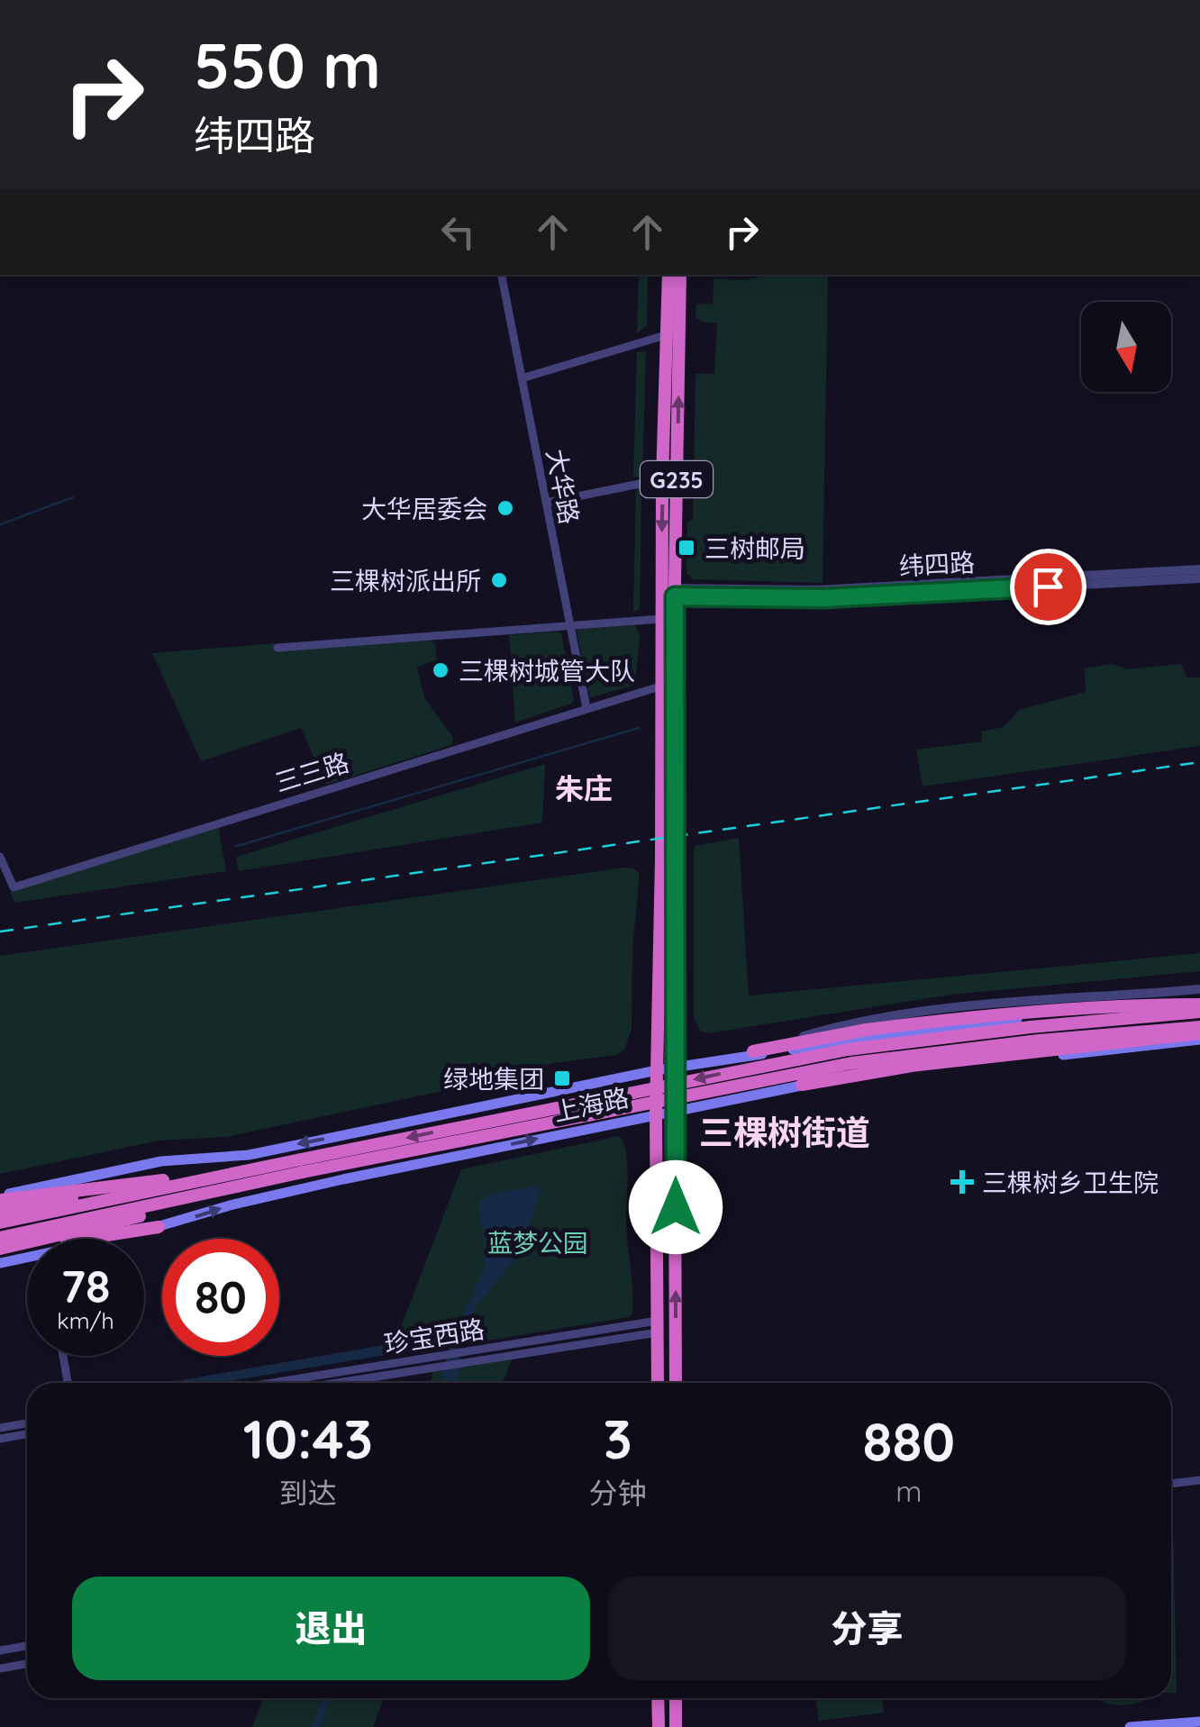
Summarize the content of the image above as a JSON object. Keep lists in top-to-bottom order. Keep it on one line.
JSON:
{"streets":{"highway":["G235","上海路"],"street":["大华路","纬四路","三三路","珍宝西路"]},"crossings":[["G235","纬四路"],["G235","上海路"],["G235","珍宝西路"],["大华路","三三路"]],"districts":["朱庄","三棵树街道"],"parks":["蓝梦公园"],"places":{"other":["大华居委会","三棵树派出所","三棵树城管大队"],"transit":["三树邮局","绿地集团"],"health":["三棵树乡卫生院"]},"north":"bottom","page":{"turn":["550 m","纬四路"],"speed":"78 km/h","limit":"80","eta":["10:43","到达","3","分钟","880","m"],"buttons":["退出","分享"]}}
